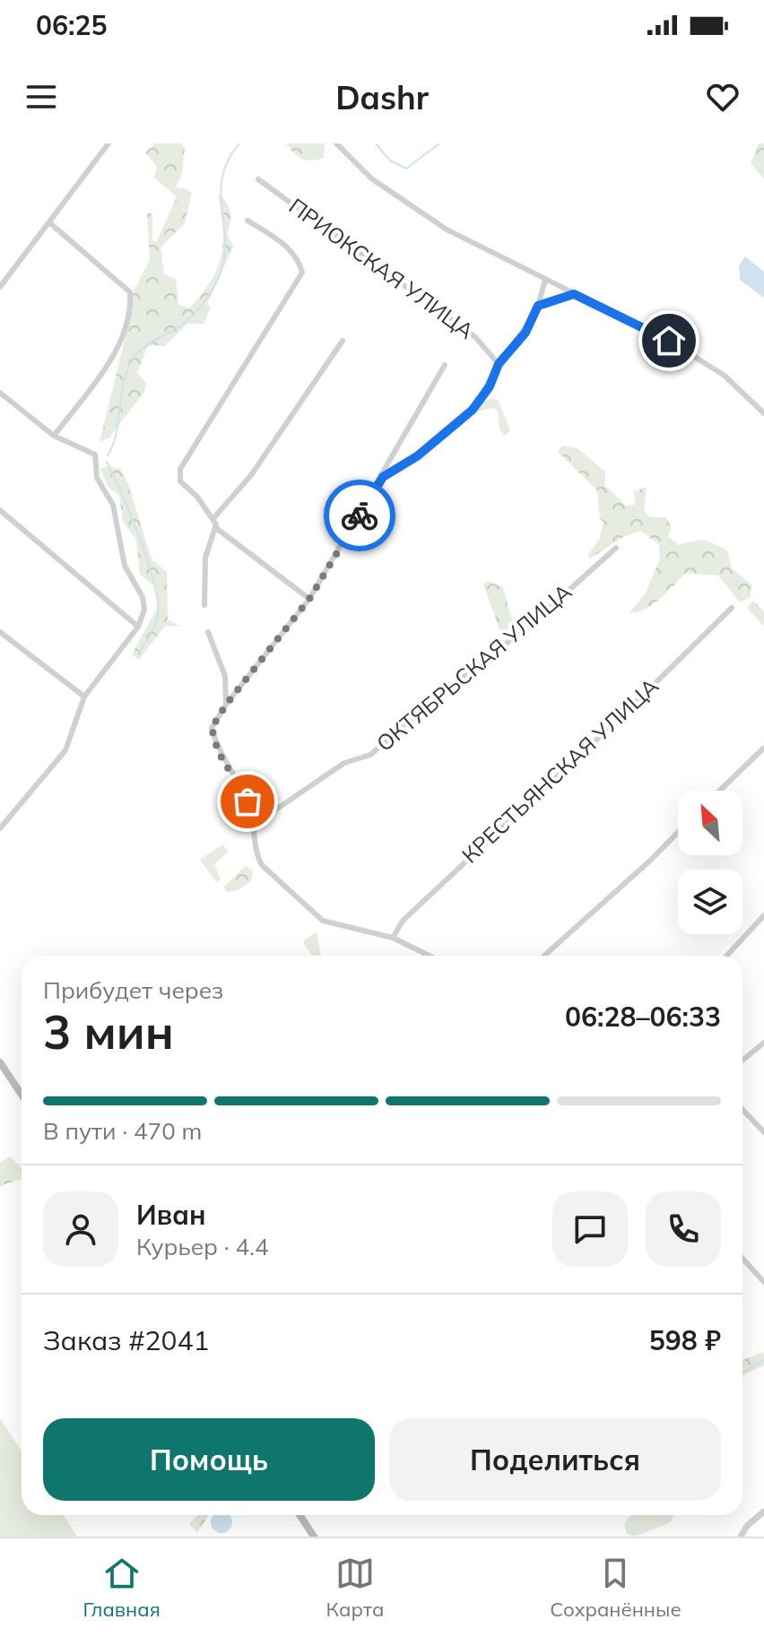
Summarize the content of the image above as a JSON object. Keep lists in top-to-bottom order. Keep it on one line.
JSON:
{"streets":{"street":["ПРИОКСКАЯ УЛИЦА","ОКТЯБРЬСКАЯ УЛИЦА","КРЕСТЬЯНСКАЯ УЛИЦА"]},"north":"top left","page":{"status":"06:25","header":"Dashr","heading":["3 мин","Прибудет через","06:28–06:33"],"panel":["Иван","Курьер · 4.4","Заказ #2041","598 ₽"],"bar":"В пути · 470 m","buttons":["Помощь","Поделиться"],"tabs":["Главная","Карта","Сохранённые"]}}
